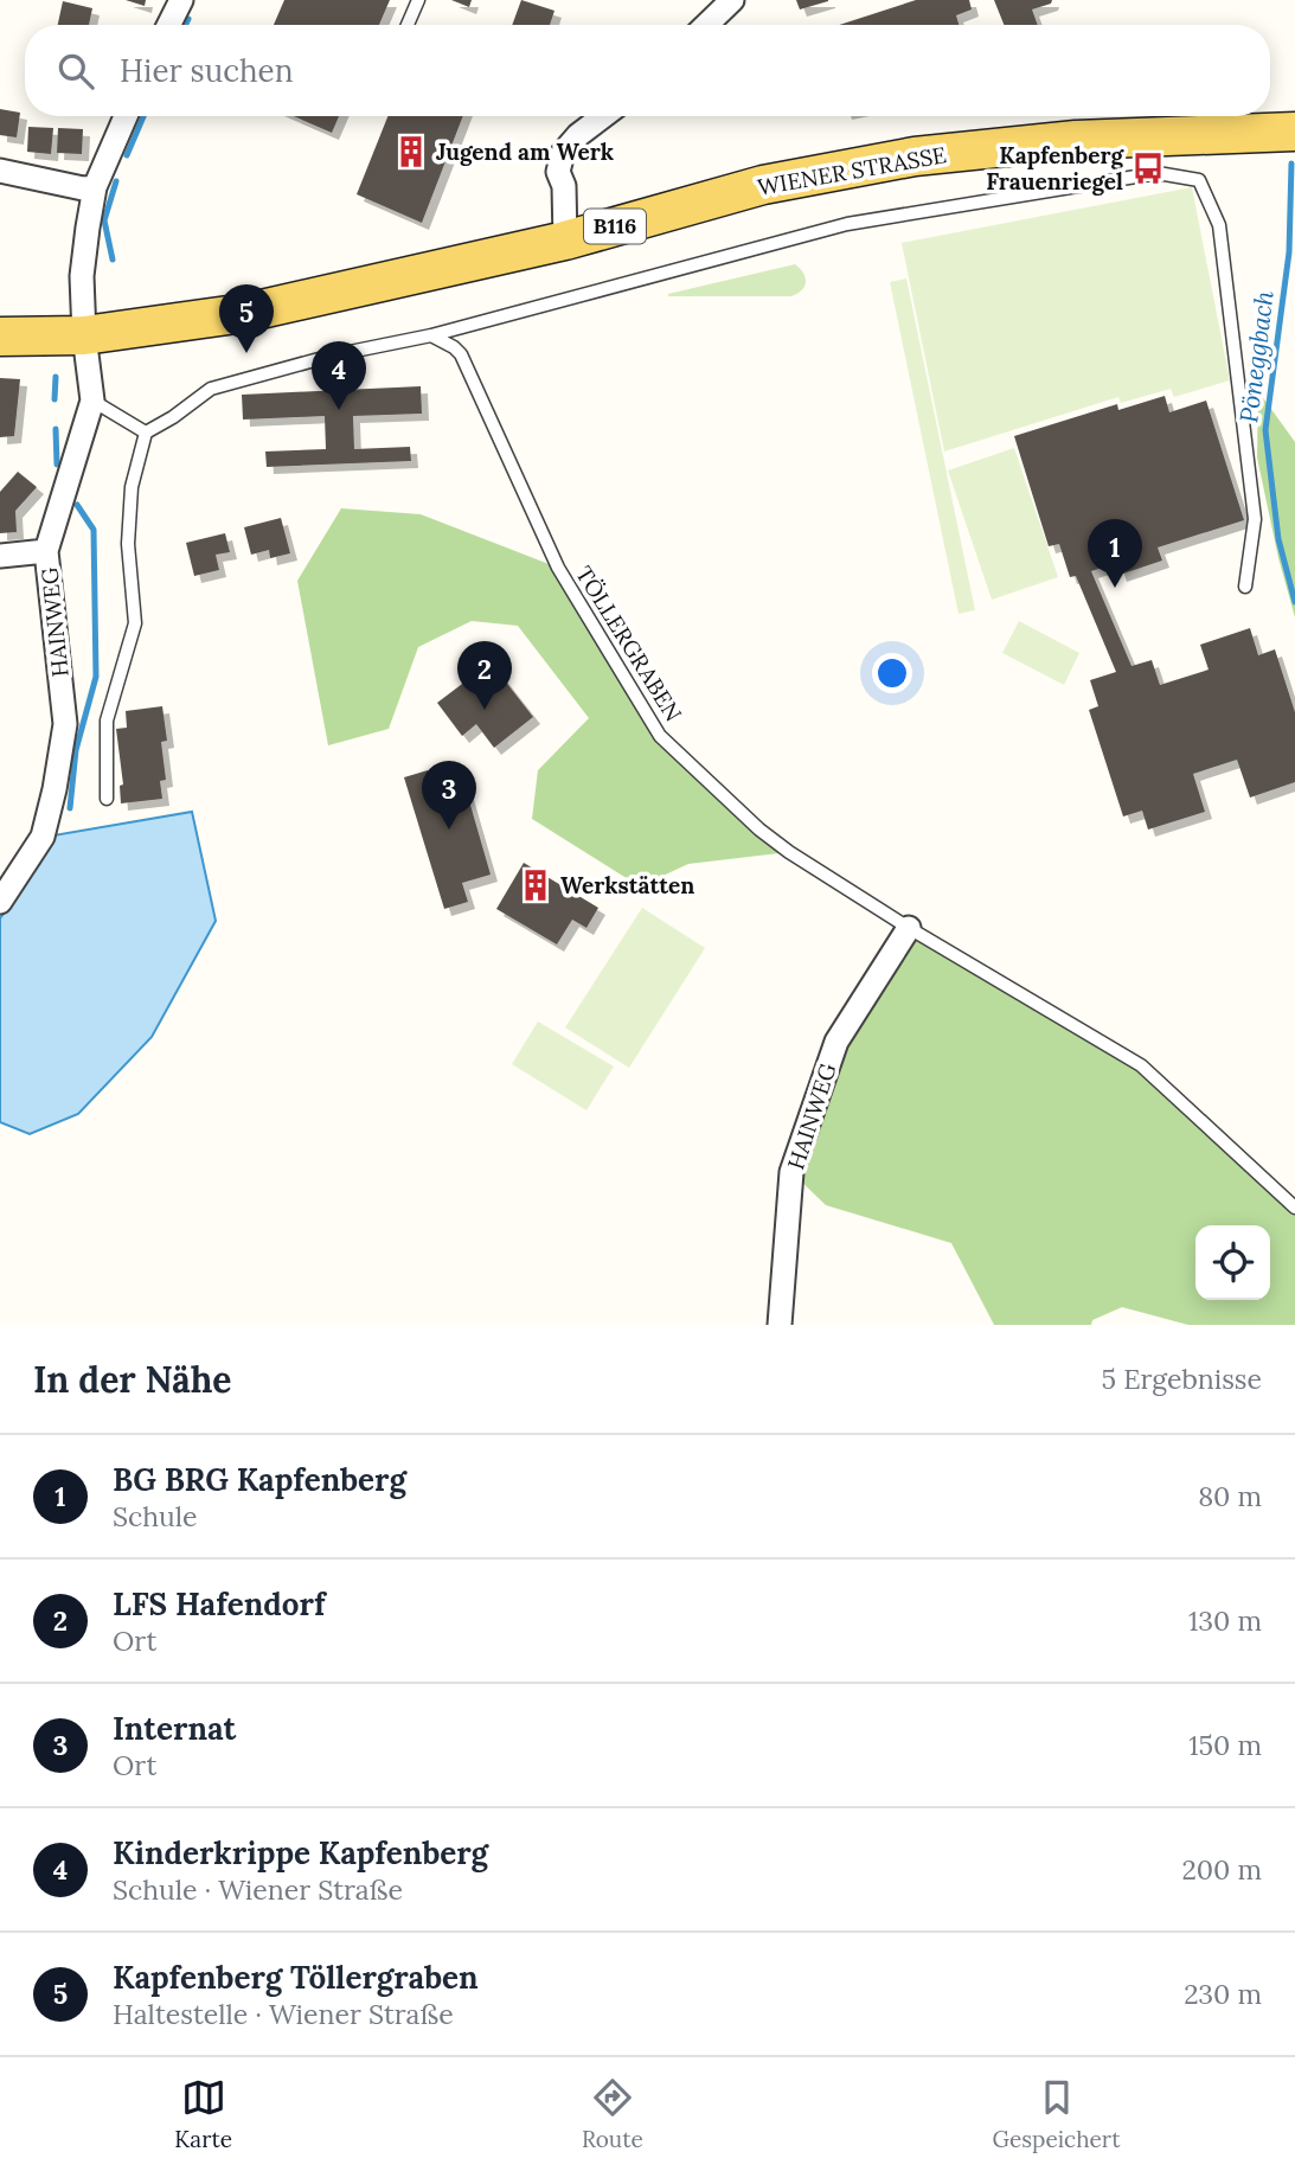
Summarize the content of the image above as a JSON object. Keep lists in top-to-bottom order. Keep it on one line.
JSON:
{"streets":{"main road":["WIENER STRASSE","B116"],"street":["HAINWEG"],"lane":["TÖLLERGRABEN"]},"crossings":[["WIENER STRASSE","HAINWEG"],["HAINWEG","TÖLLERGRABEN"]],"water":["Pöneggbach"],"places":{"building":["Jugend am Werk","Werkstätten"],"bus stop":["Kapfenberg Frauenriegel"]},"page":{"search":"Hier suchen","pins":["5","4","1","2","3"],"heading":["In der Nähe","5 Ergebnisse"],"list":[{"mark":"1","name":"BG BRG Kapfenberg","note":"Schule","value":"80 m"},{"mark":"2","name":"LFS Hafendorf","note":"Ort","value":"130 m"},{"mark":"3","name":"Internat","note":"Ort","value":"150 m"},{"mark":"4","name":"Kinderkrippe Kapfenberg","note":"Schule · Wiener Straße","value":"200 m"},{"mark":"5","name":"Kapfenberg Töllergraben","note":"Haltestelle · Wiener Straße","value":"230 m"}],"nav":["Karte","Route","Gespeichert"]}}
